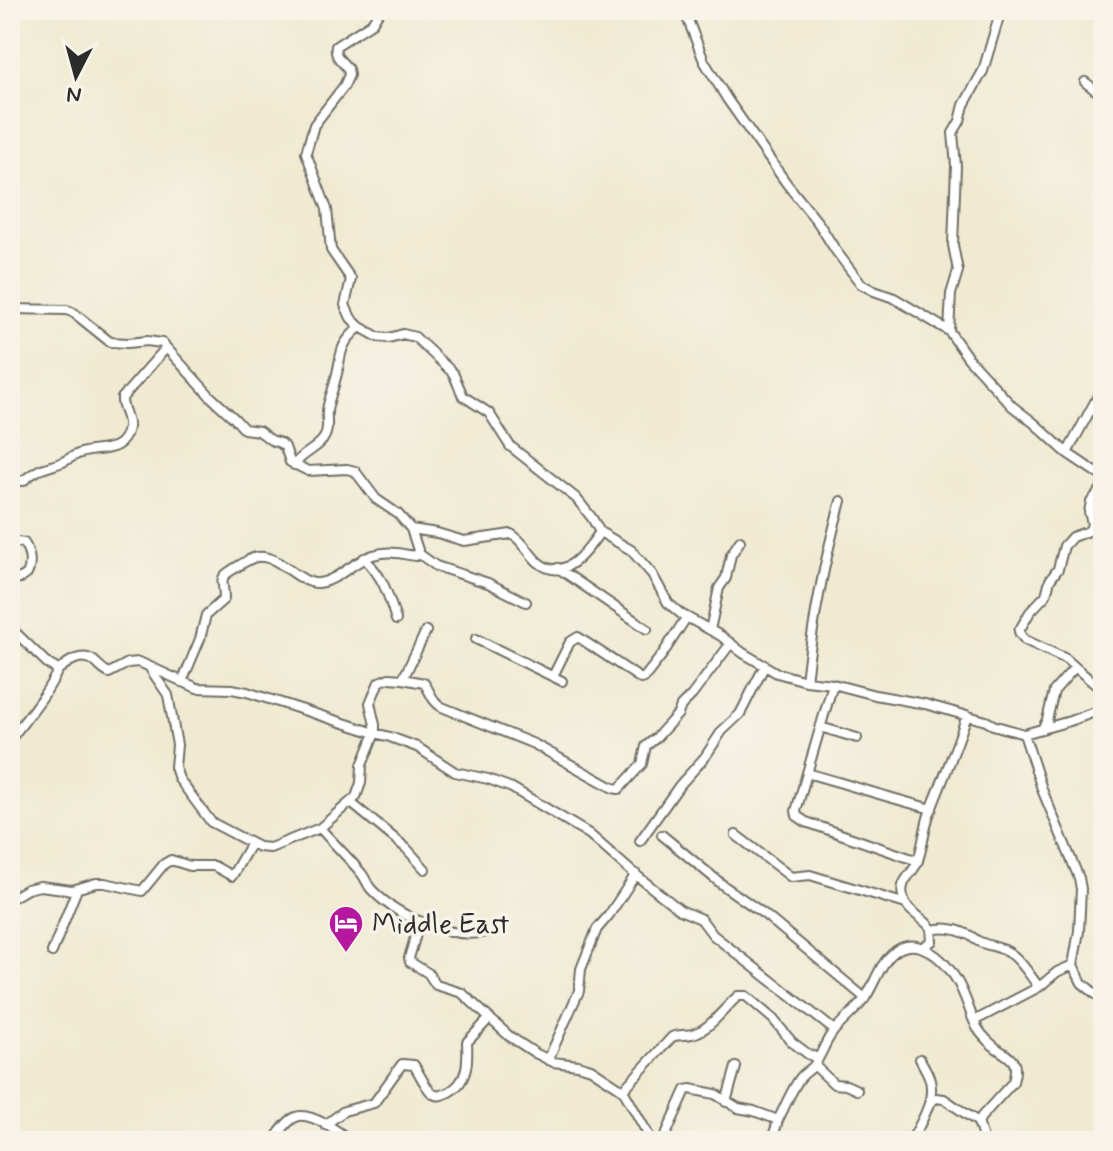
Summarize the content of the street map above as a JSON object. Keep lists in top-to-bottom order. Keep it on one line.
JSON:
{"places":{"hotel":["Middle East"]},"north":"bottom"}
